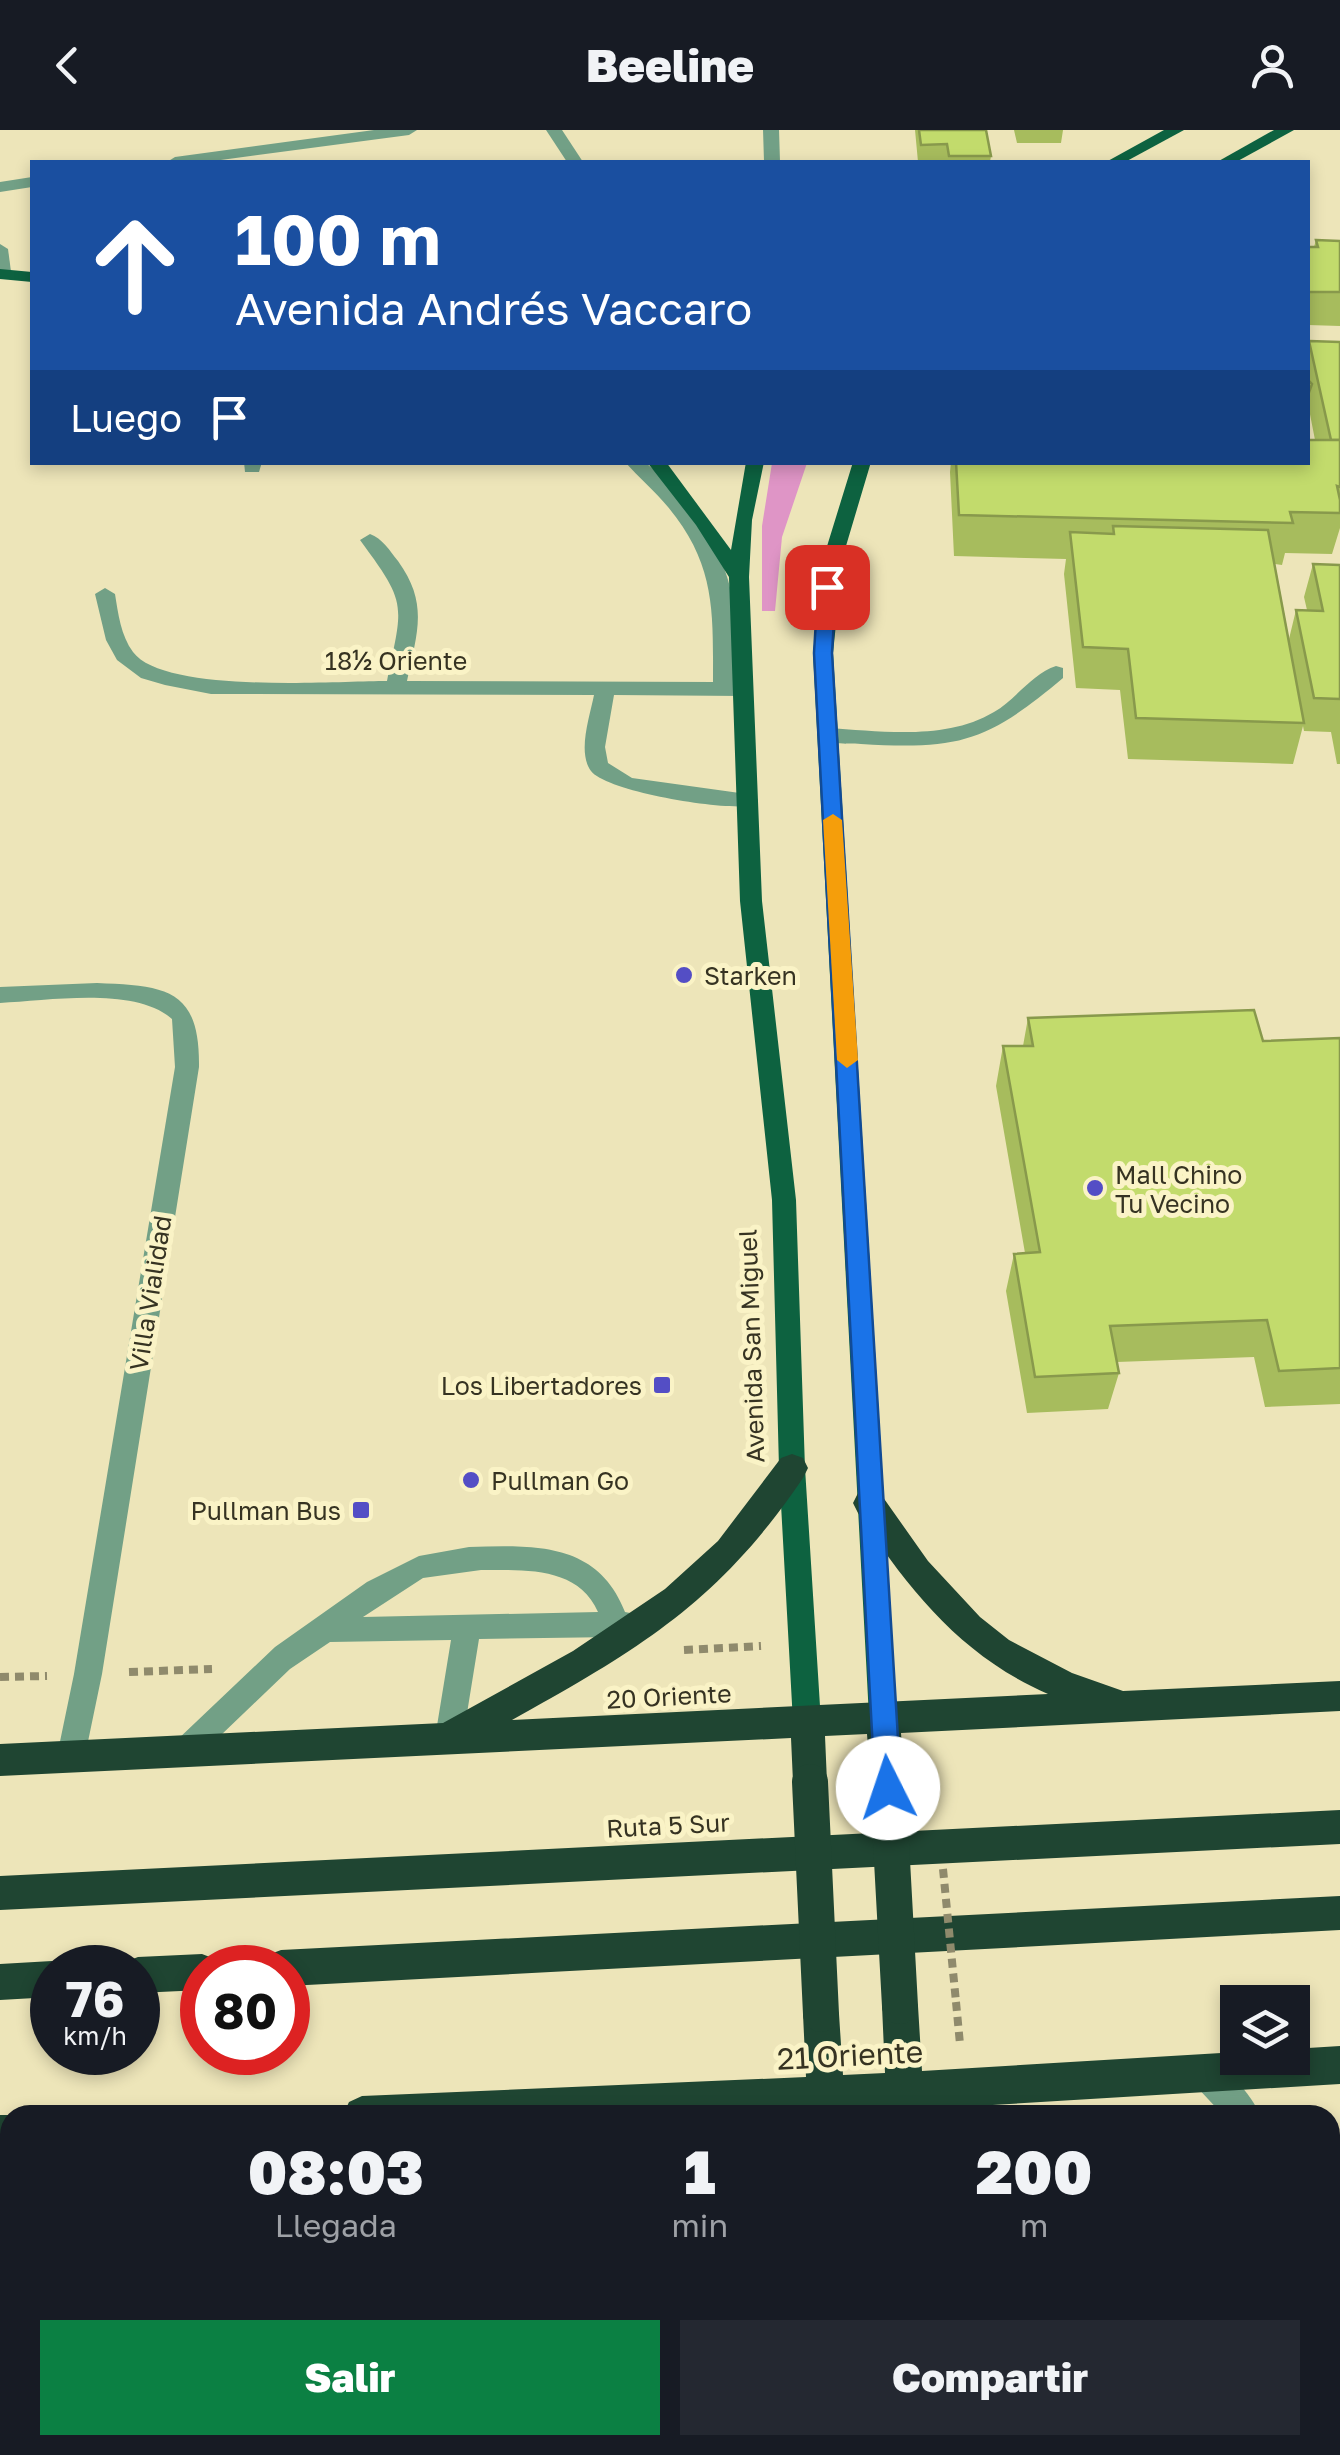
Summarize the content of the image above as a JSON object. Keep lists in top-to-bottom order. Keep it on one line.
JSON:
{"streets":{"highway":["Avenida San Miguel","20 Oriente","Ruta 5 Sur","21 Oriente"],"street":["18½ Oriente","Villa Vialidad"]},"crossings":[["18½ Oriente","Avenida San Miguel"],["Villa Vialidad","20 Oriente"],["Avenida San Miguel","20 Oriente"],["Avenida San Miguel","21 Oriente"]],"places":{"other":["Starken","Mall Chino Tu Vecino","Pullman Go"],"transit":["Los Libertadores","Pullman Bus"]},"page":{"header":"Beeline","turn":["100 m","Avenida Andrés Vaccaro"],"then":"Luego","speed":"76 km/h","limit":"80","eta":["08:03","Llegada","1","min","200","m"],"buttons":["Salir","Compartir"]}}
